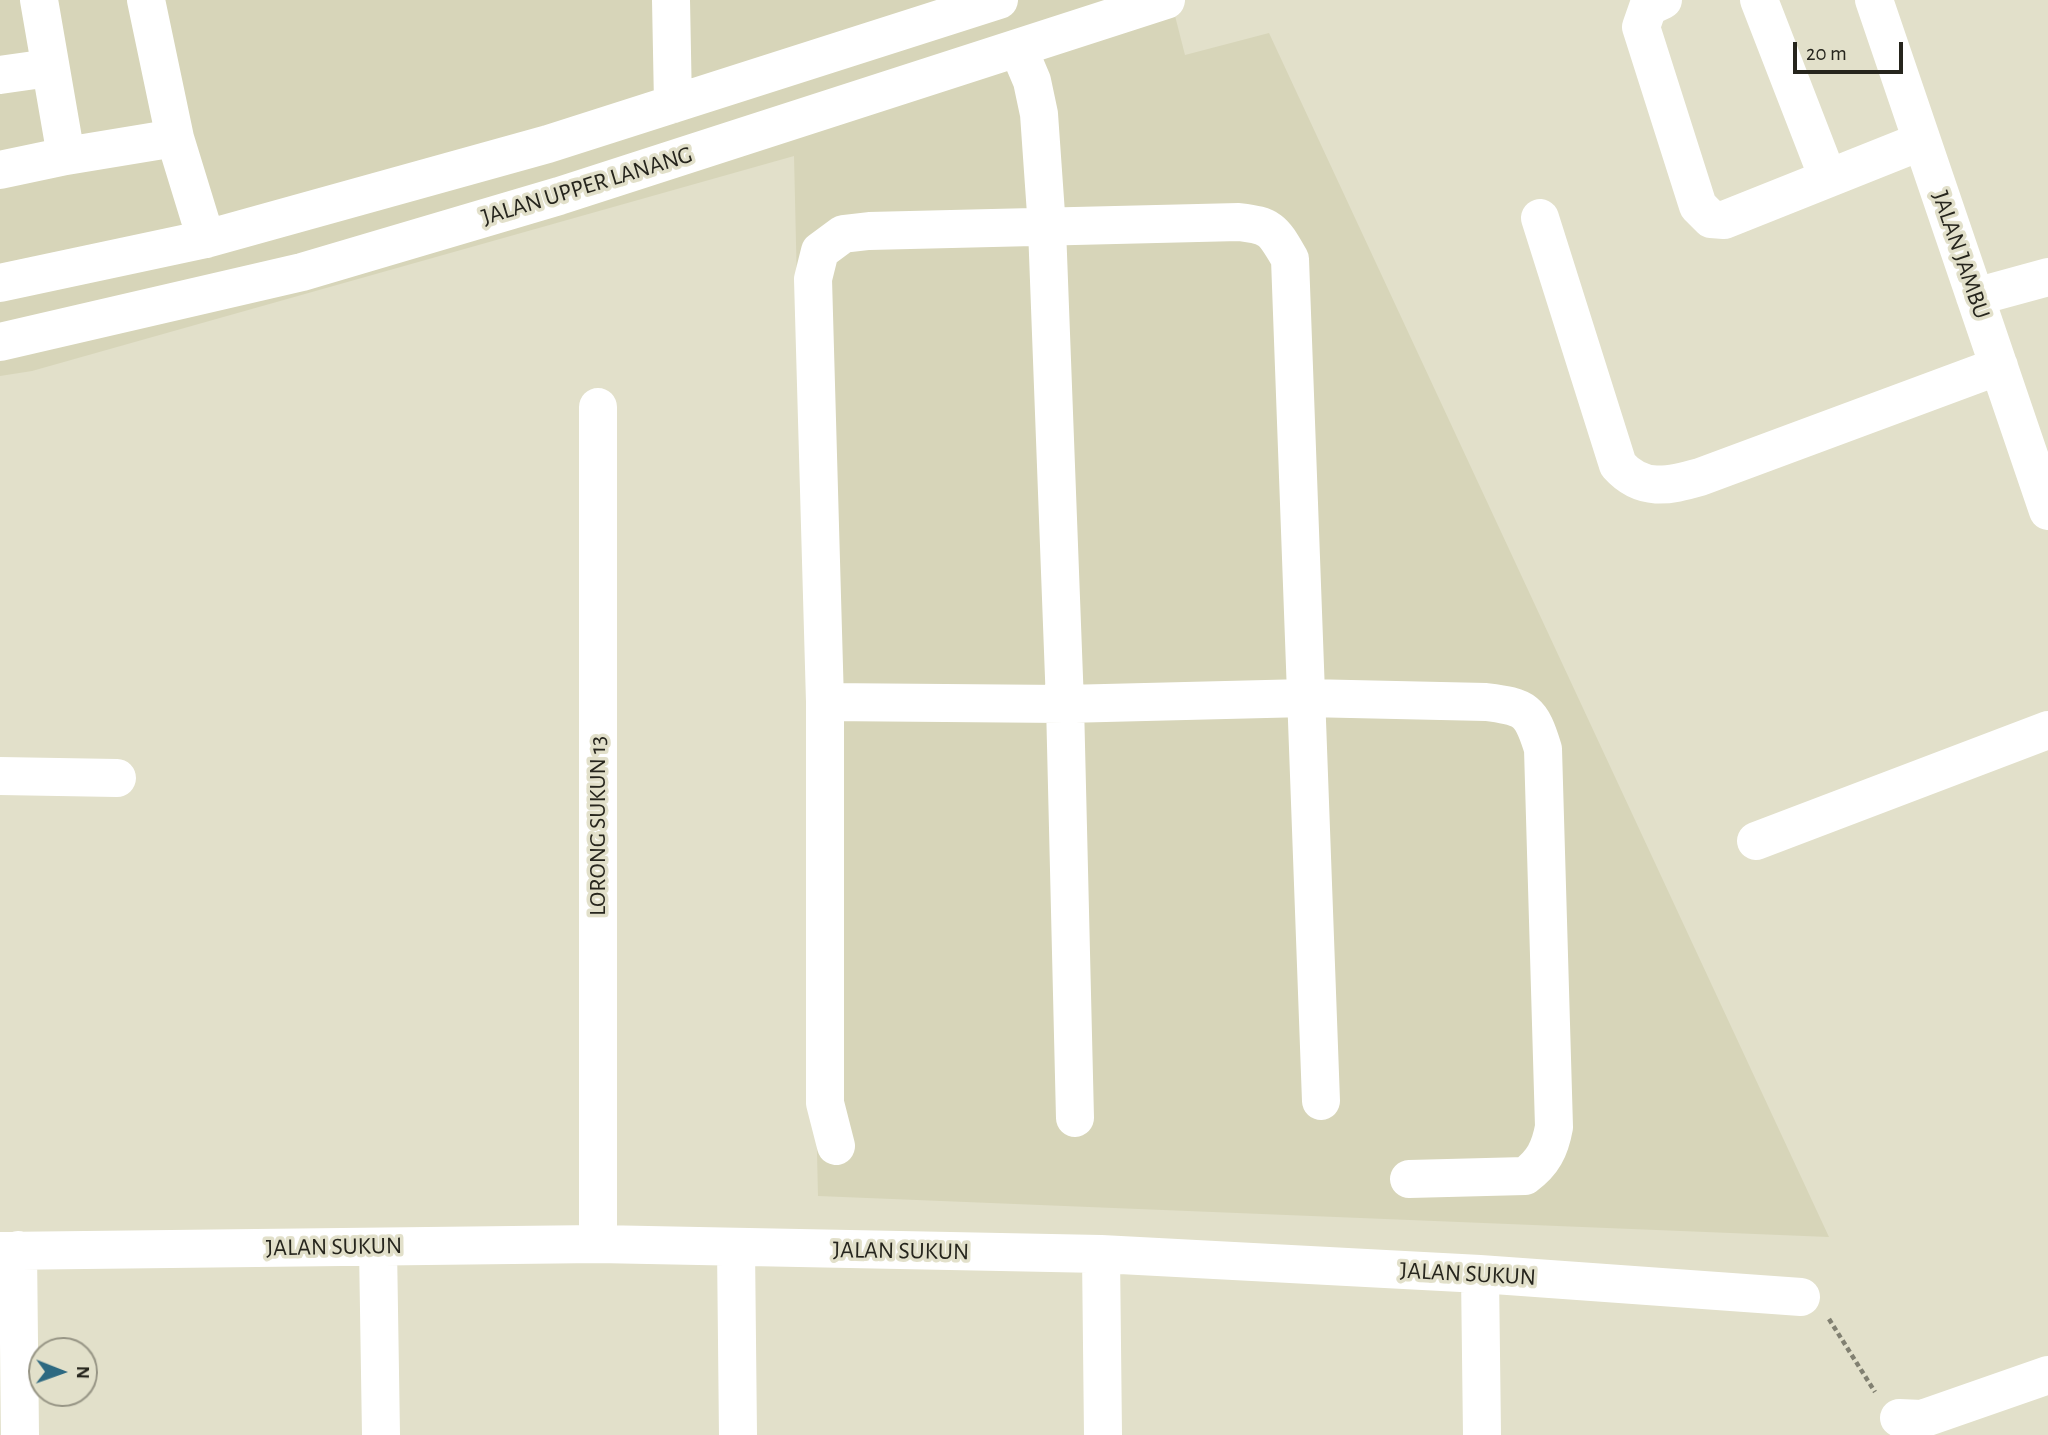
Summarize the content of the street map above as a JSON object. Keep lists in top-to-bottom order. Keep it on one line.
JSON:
{"streets":{"street":["JALAN UPPER LANANG","JALAN JAMBU","LORONG SUKUN 13","JALAN SUKUN"]},"crossings":[["LORONG SUKUN 13","JALAN SUKUN"]],"scale_bar":"20 m","north":"right"}
